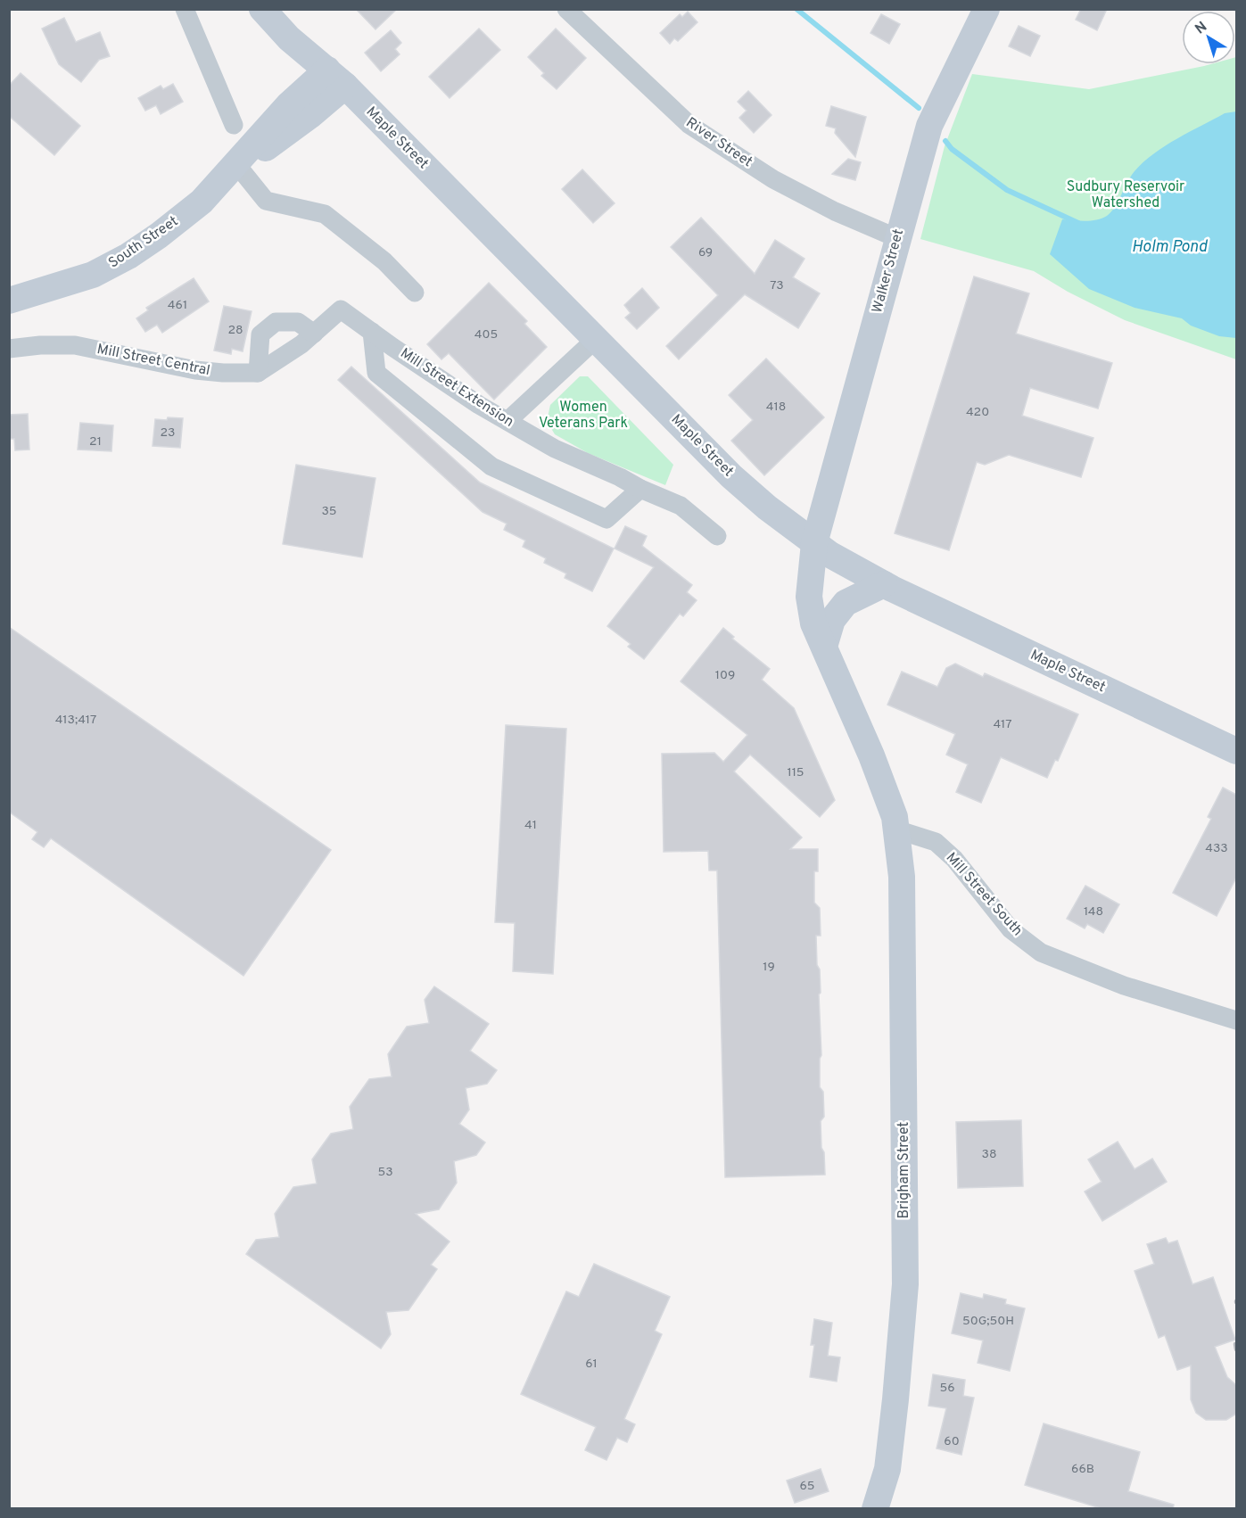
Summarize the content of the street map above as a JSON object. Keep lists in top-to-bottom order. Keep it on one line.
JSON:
{"streets":{"main road":["Maple Street","South Street","Walker Street","Brigham Street"],"street":["River Street","Mill Street Central","Mill Street Extension","Mill Street South"]},"crossings":[["Maple Street","South Street"],["Maple Street","Walker Street"],["River Street","Walker Street"],["Mill Street South","Brigham Street"]],"water":["Holm Pond"],"parks":["Sudbury Reservoir Watershed","Women Veterans Park"],"house_numbers":["69","73","461","28","405","418","420","23","21","35","109","413;417","417","115","41","433","148","19","38","53","50G;50H","61","56","60","66B","65"],"north":"top left"}
